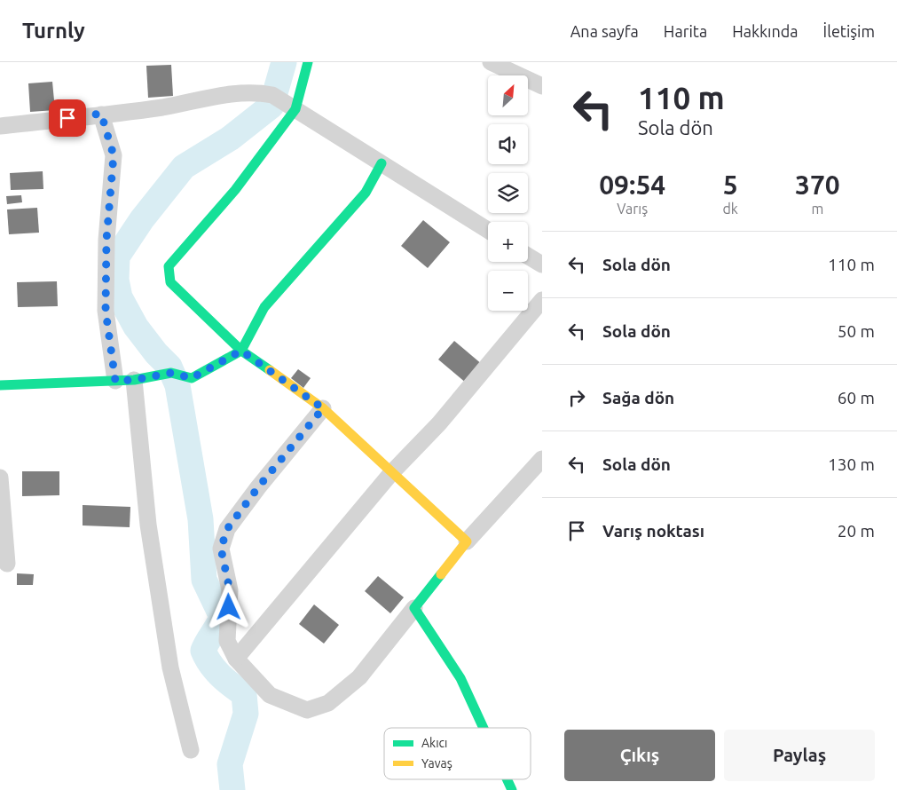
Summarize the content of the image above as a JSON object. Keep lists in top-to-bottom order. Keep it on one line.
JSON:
{"legend":["Akıcı","Yavaş"],"north":"top right","page":{"header":"Turnly","nav":["Ana sayfa","Harita","Hakkında","İletişim"],"turn":["110 m","Sola dön"],"map_buttons":["+","−"],"eta":["09:54","Varış","5","dk","370","m"],"list":[{"name":"Sola dön","value":"110 m"},{"name":"Sola dön","value":"50 m"},{"name":"Sağa dön","value":"60 m"},{"name":"Sola dön","value":"130 m"},{"name":"Varış noktası","value":"20 m"}],"buttons":["Çıkış","Paylaş"]}}
